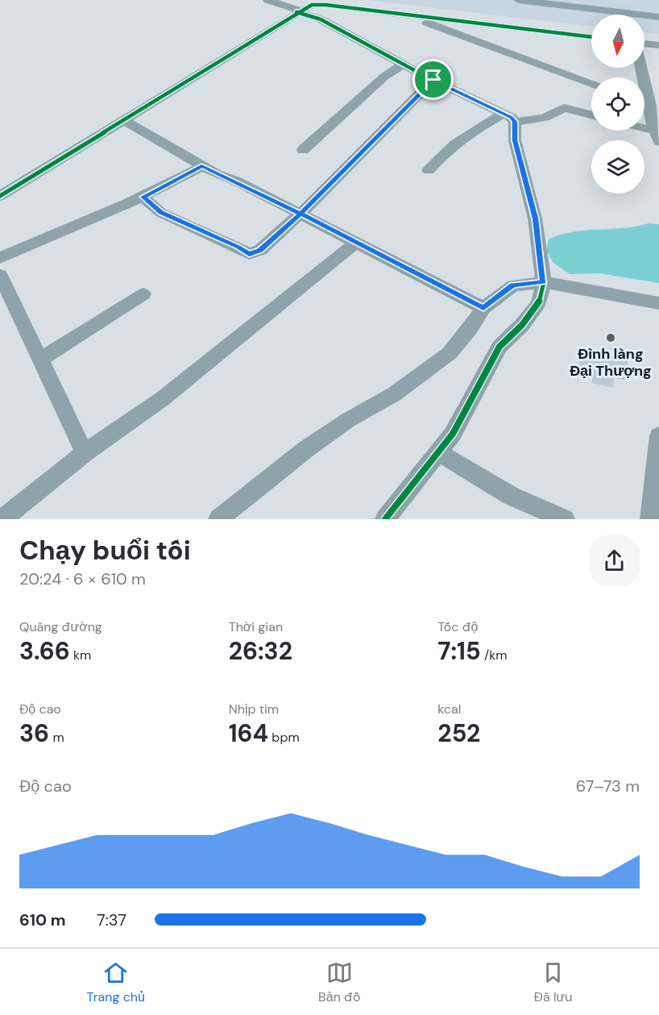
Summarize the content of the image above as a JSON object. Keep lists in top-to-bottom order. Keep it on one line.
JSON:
{"places":["Đình làng Đại Thượng"],"north":"bottom","page":{"heading":["Chạy buổi tối","20:24 · 6 × 610 m"],"stats":[["Quãng đường","3.66 km"],["Thời gian","26:32"],["Tốc độ","7:15 /km"],["Độ cao","36 m"],["Nhịp tim","164 bpm"],["kcal","252"]],"chart":["Độ cao","67–73 m"],"list":[{"name":"610 m","note":"7:37"}],"tabs":["Trang chủ","Bản đồ","Đã lưu"]}}
